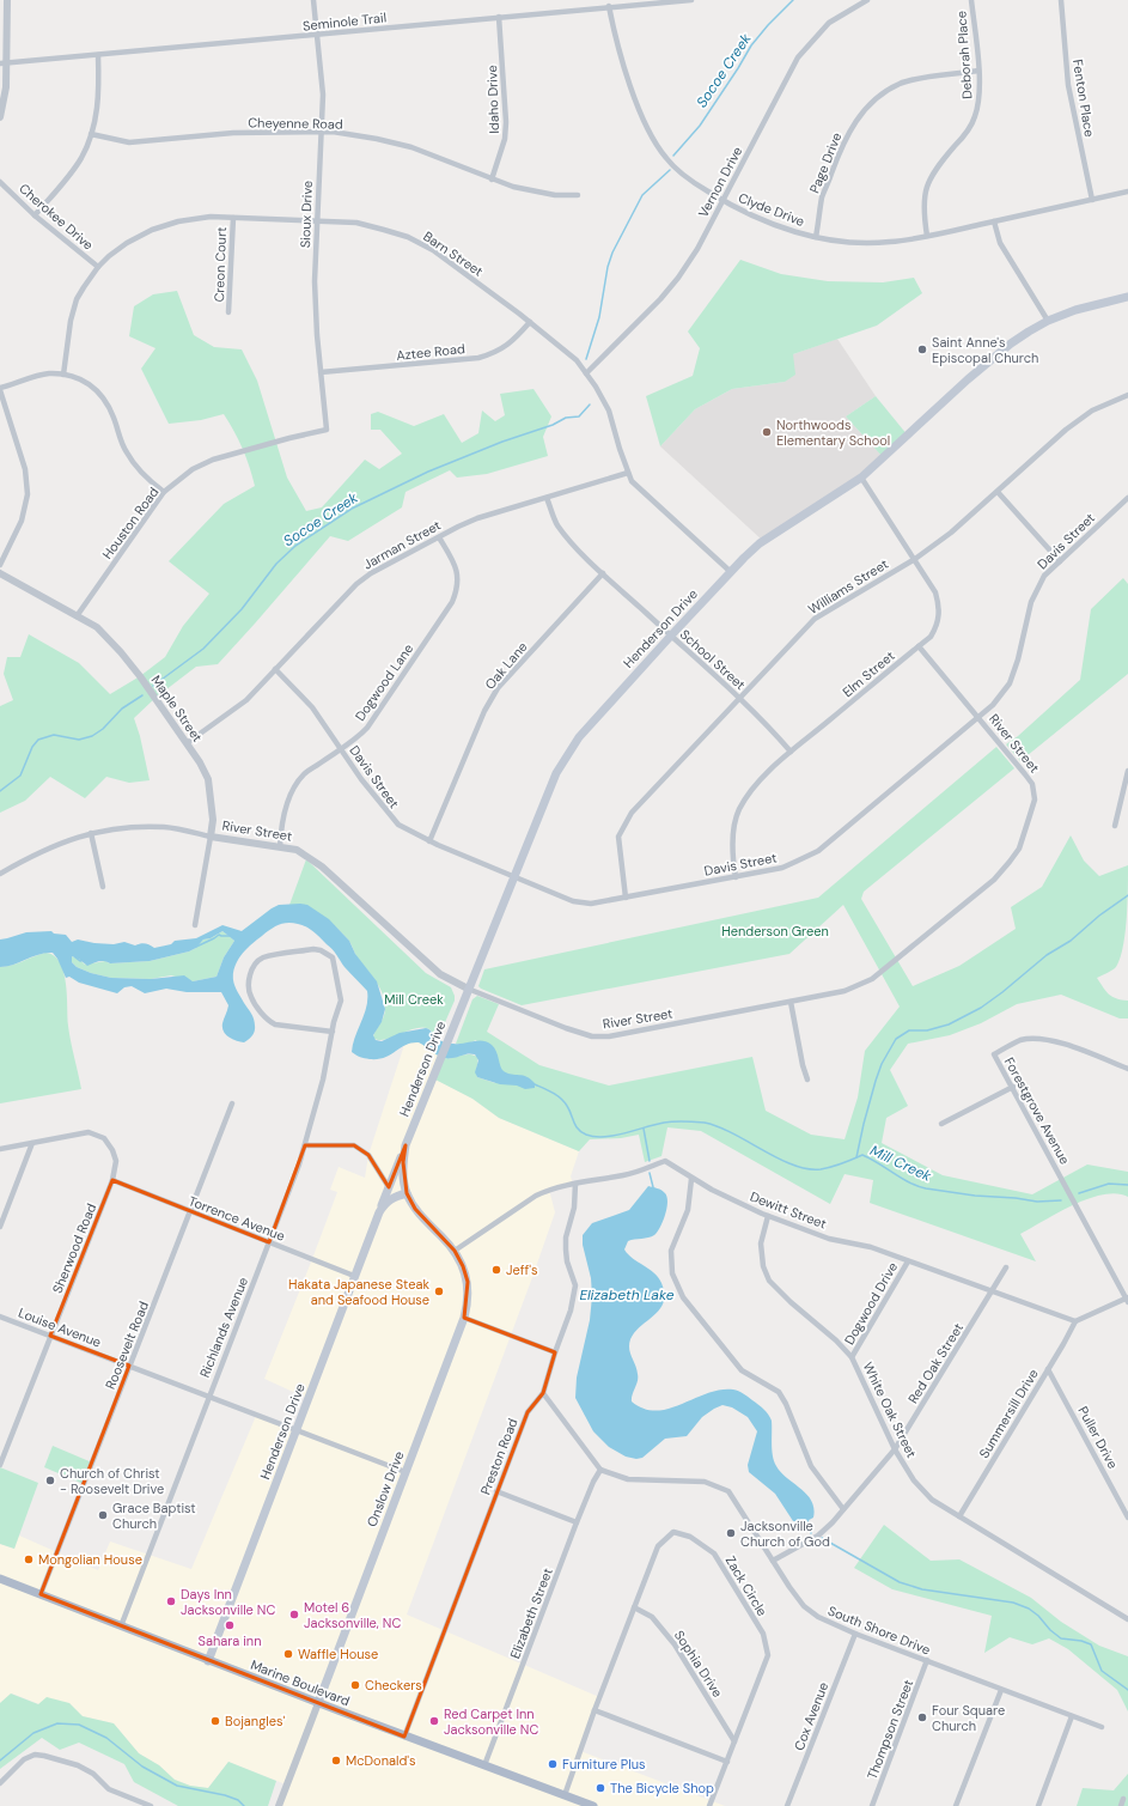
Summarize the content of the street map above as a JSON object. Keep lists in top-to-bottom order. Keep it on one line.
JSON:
{"streets":{"main road":["Henderson Drive","Onslow Drive","Marine Boulevard"],"street":["Seminole Trail","Deborah Place","Fenton Place","Idaho Drive","Cheyenne Road","Page Drive","Vernon Drive","Clyde Drive","Sioux Drive","Cherokee Drive","Barn Street","Creon Court","Aztee Road","Houston Road","Davis Street","Jarman Street","Williams Street","School Street","Oak Lane","Elm Street","Dogwood Lane","Maple Street","River Street","Forestgrove Avenue","Dewitt Street","Torrence Avenue","Sherwood Road","Dogwood Drive","Louise Avenue","Richlands Avenue","Roosevelt Road","Red Oak Street","White Oak Street","Summersill Drive","Puller Drive","Preston Road","Zack Circle","Elizabeth Street","South Shore Drive","Sophia Drive","Cox Avenue","Thompson Street"]},"crossings":[["Seminole Trail","Idaho Drive"],["Seminole Trail","Clyde Drive"],["Seminole Trail","Sioux Drive"],["Deborah Place","Page Drive"],["Deborah Place","Clyde Drive"],["Fenton Place","Clyde Drive"],["Idaho Drive","Cheyenne Road"],["Cheyenne Road","Sioux Drive"],["Page Drive","Clyde Drive"],["Vernon Drive","Clyde Drive"],["Vernon Drive","Barn Street"],["Sioux Drive","Barn Street"],["Sioux Drive","Aztee Road"],["Sioux Drive","Houston Road"],["Cherokee Drive","Barn Street"],["Barn Street","Creon Court"],["Barn Street","Aztee Road"],["Barn Street","Jarman Street"],["Barn Street","Henderson Drive"],["Houston Road","Maple Street"],["Davis Street","Jarman Street"],["Davis Street","Williams Street"],["Davis Street","Henderson Drive"],["Davis Street","Oak Lane"],["Davis Street","Elm Street"],["Davis Street","Dogwood Lane"],["Davis Street","River Street"],["Jarman Street","School Street"],["Jarman Street","Dogwood Lane"],["Jarman Street","Maple Street"],["Williams Street","School Street"],["Williams Street","Elm Street"],["Henderson Drive","School Street"],["Henderson Drive","Elm Street"],["Henderson Drive","River Street"],["Henderson Drive","Torrence Avenue"],["Henderson Drive","Louise Avenue"],["Henderson Drive","Onslow Drive"],["Henderson Drive","Marine Boulevard"],["School Street","Oak Lane"],["School Street","Elm Street"],["Elm Street","River Street"],["Dogwood Lane","River Street"],["Maple Street","River Street"],["Dewitt Street","Dogwood Drive"],["Dewitt Street","Red Oak Street"],["Dewitt Street","White Oak Street"],["Dewitt Street","Summersill Drive"],["Dewitt Street","Preston Road"],["Dewitt Street","Onslow Drive"],["Torrence Avenue","Sherwood Road"],["Torrence Avenue","Richlands Avenue"],["Torrence Avenue","Roosevelt Road"],["Sherwood Road","Louise Avenue"],["Dogwood Drive","White Oak Street"],["Louise Avenue","Richlands Avenue"],["Louise Avenue","Roosevelt Road"],["Louise Avenue","Onslow Drive"],["Richlands Avenue","Marine Boulevard"],["Roosevelt Road","Marine Boulevard"],["Red Oak Street","White Oak Street"],["Red Oak Street","South Shore Drive"],["White Oak Street","Summersill Drive"],["Summersill Drive","Puller Drive"],["Preston Road","Marine Boulevard"],["Onslow Drive","Marine Boulevard"],["Zack Circle","Sophia Drive"],["Zack Circle","Marine Boulevard"],["Elizabeth Street","South Shore Drive"],["Elizabeth Street","Marine Boulevard"],["South Shore Drive","Cox Avenue"],["South Shore Drive","Thompson Street"]],"water":["Socoe Creek","Mill Creek","Elizabeth Lake"],"parks":["Henderson Green","Mill Creek"],"places":["Saint Anne's Episcopal Church","Northwoods Elementary School","Jeff's","Hakata Japanese Steak and Seafood House","Church of Christ - Roosevelt Drive","Grace Baptist Church","Jacksonville Church of God","Mongolian House","Days Inn Jacksonville NC","Motel 6 Jacksonville, NC","Sahara inn","Waffle House","Checkers","Four Square Church","Bojangles'","Red Carpet Inn Jacksonville NC","McDonald's","Furniture Plus","The Bicycle Shop"]}
